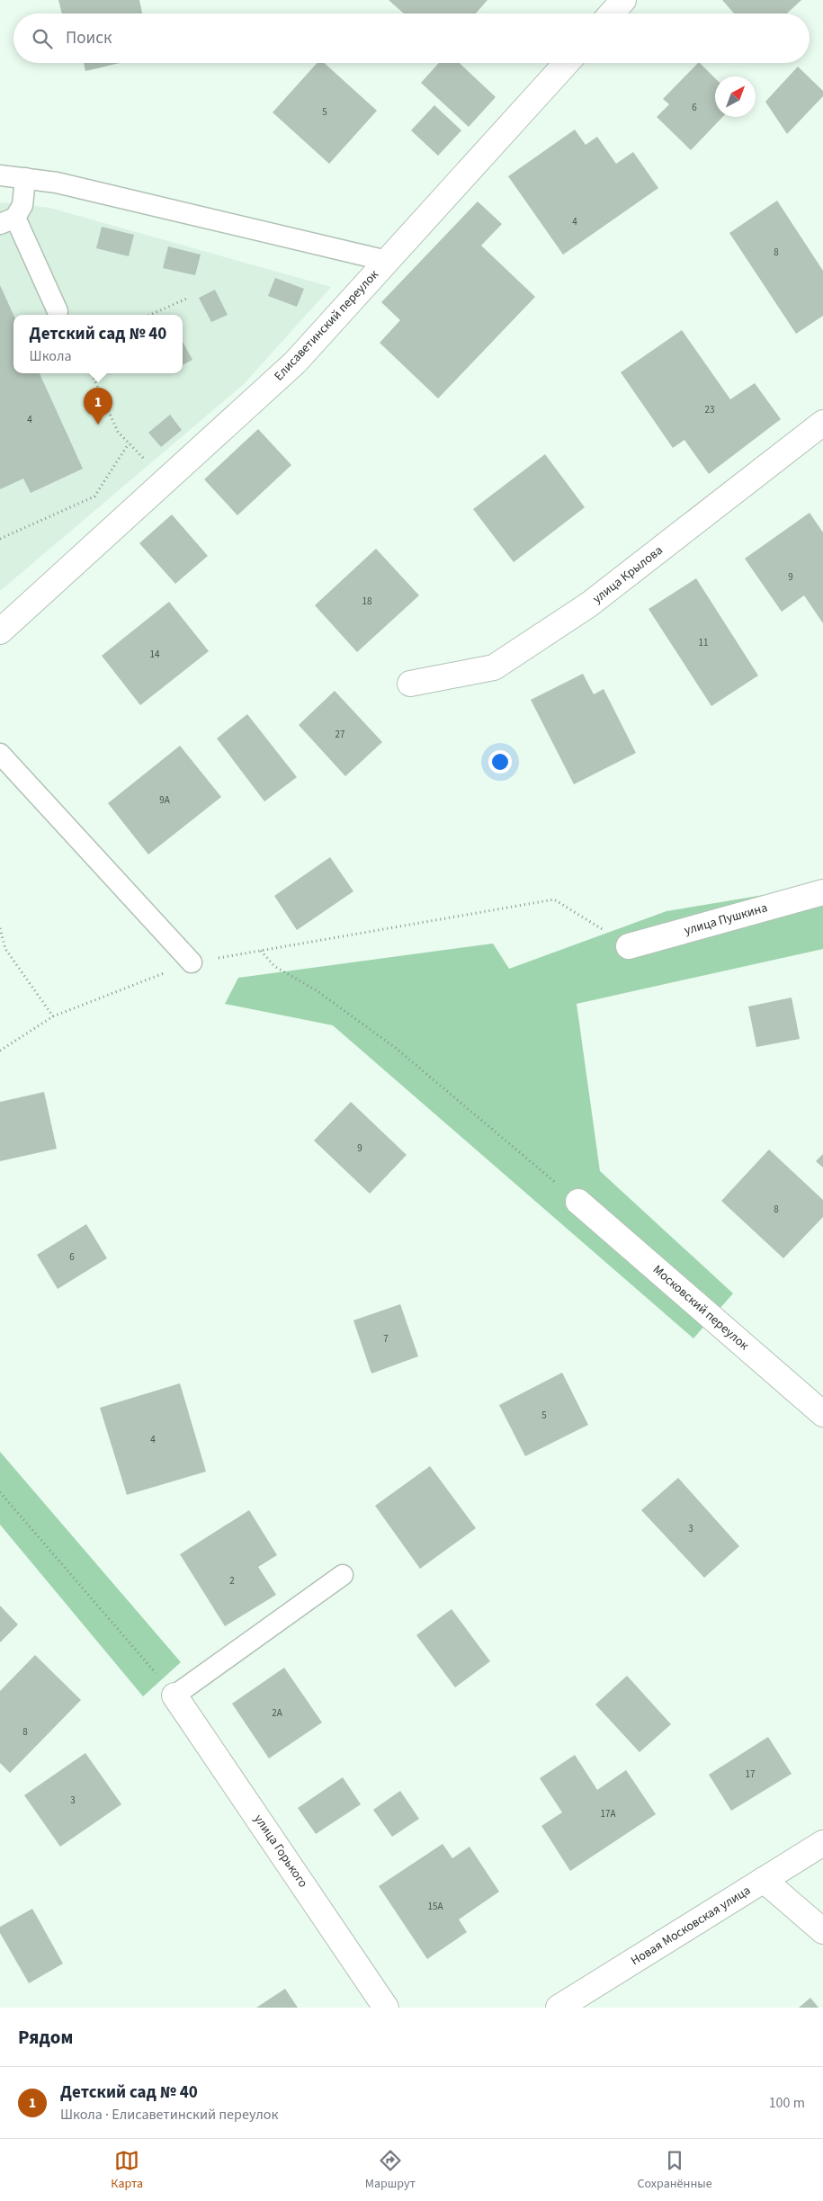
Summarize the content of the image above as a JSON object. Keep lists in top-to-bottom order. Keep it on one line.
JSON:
{"streets":{"street":["Елисаветинский переулок","улица Крылова","улица Пушкина","Московский переулок","улица Горького","Новая Московская улица"]},"house_numbers":["6","5","4","8","23","4","9","18","11","14","27","9А","9","8","6","7","5","4","3","2","2А","8","17","3","17А","15А"],"north":"top right","page":{"search":"Поиск","popup":["Детский сад № 40","Школа"],"pins":"1","heading":"Рядом","list":[{"mark":"1","name":"Детский сад № 40","note":"Школа · Елисаветинский переулок","value":"100 m"}],"nav":["Карта","Маршрут","Сохранённые"]}}
